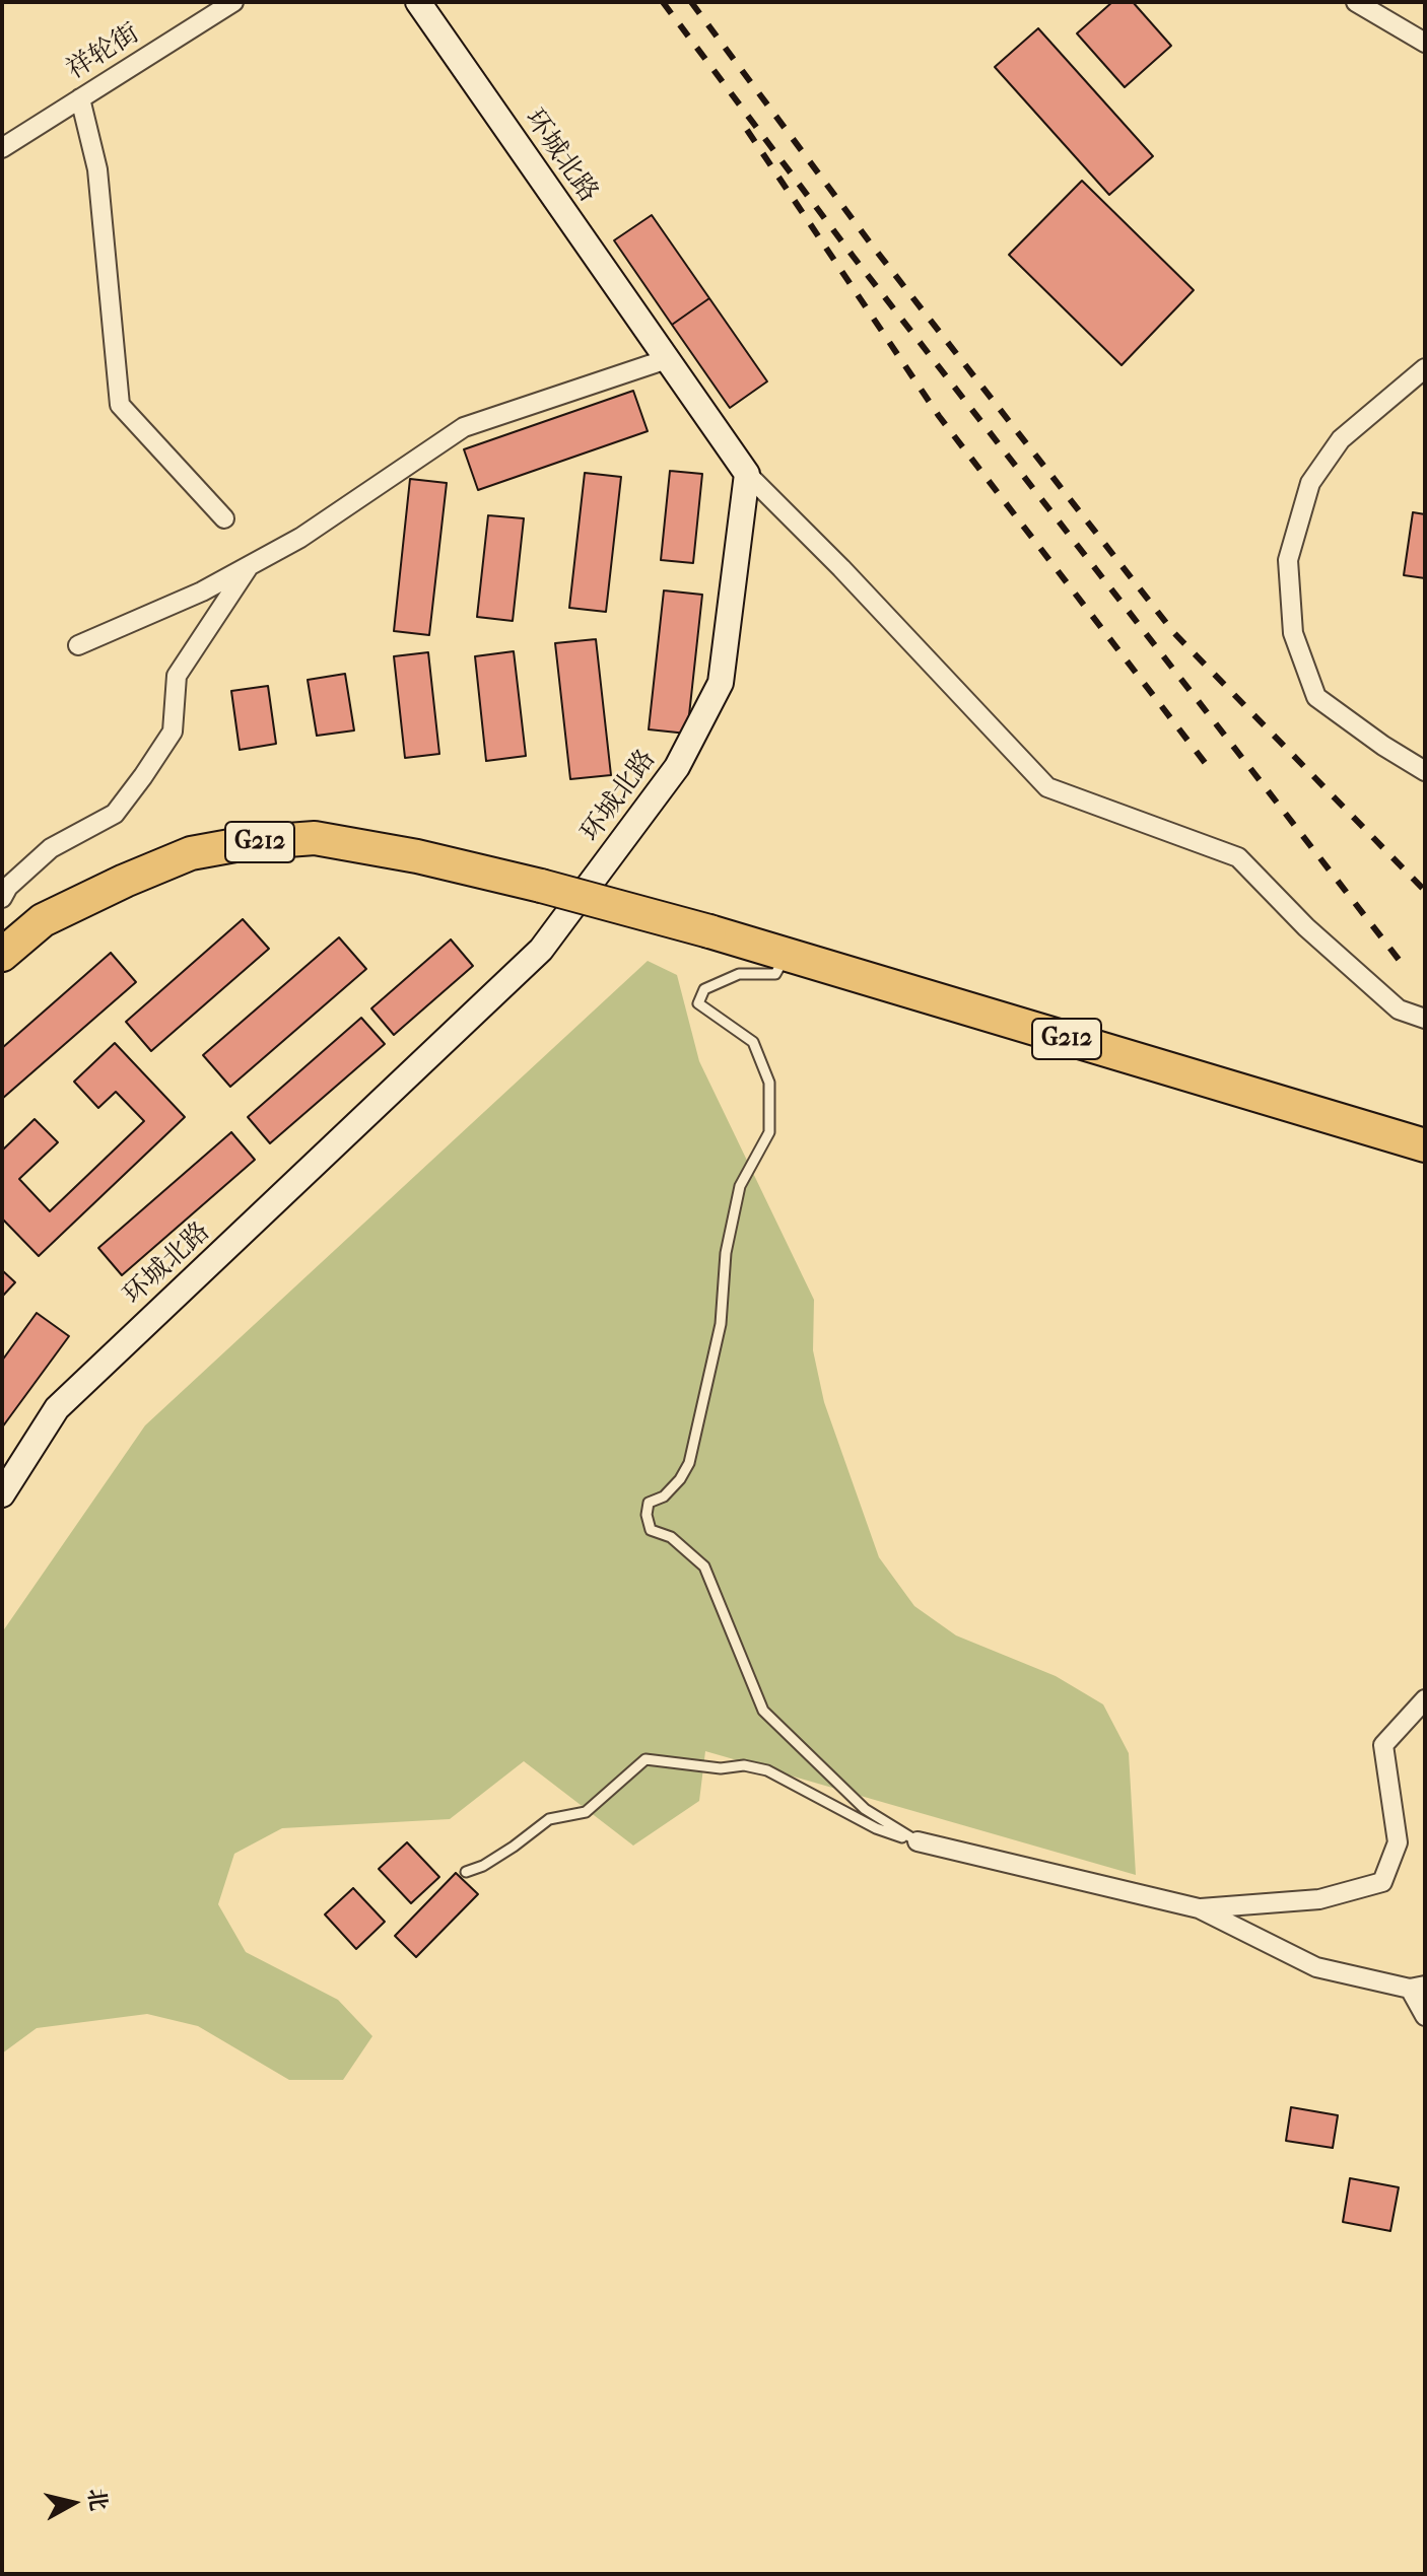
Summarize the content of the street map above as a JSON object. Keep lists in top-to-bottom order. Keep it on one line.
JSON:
{"streets":{"highway":["G212"],"street":["祥轮街","环城北路"]},"north":"right"}
